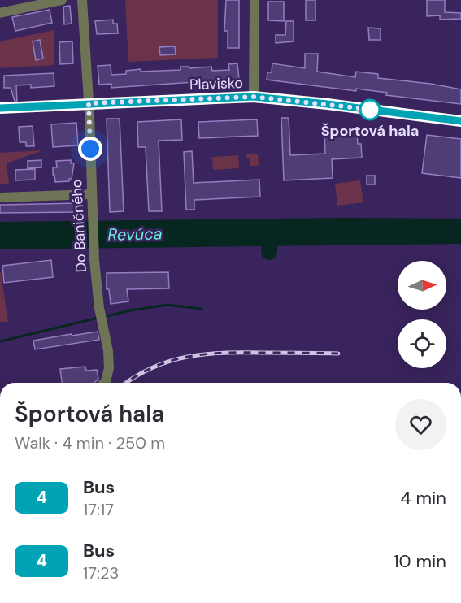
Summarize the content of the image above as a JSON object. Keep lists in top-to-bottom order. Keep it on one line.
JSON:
{"streets":{"street":["Plavisko","Do Baničného"]},"crossings":[["Plavisko","Do Baničného"]],"water":["Revúca"],"places":["Športová hala"],"lines":["bus line 4"],"north":"right","page":{"heading":["Športová hala","Walk · 4 min · 250 m"],"list":[{"mark":"4","name":"Bus","note":"17:17","value":"4 min"},{"mark":"4","name":"Bus","note":"17:23","value":"10 min"}]}}
